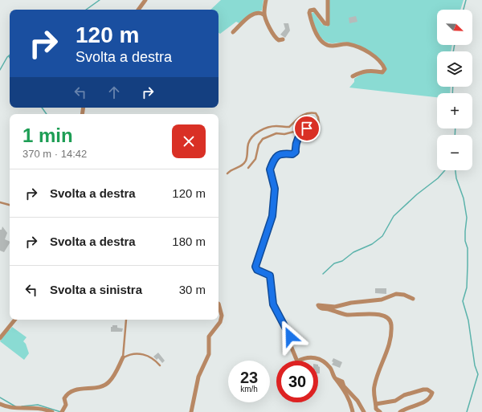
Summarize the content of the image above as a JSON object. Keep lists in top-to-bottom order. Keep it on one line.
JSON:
{"north":"bottom right","page":{"map_buttons":["+","−"],"turn":["120 m","Svolta a destra"],"heading":["1 min","370 m · 14:42"],"list":[{"name":"Svolta a destra","value":"120 m"},{"name":"Svolta a destra","value":"180 m"},{"name":"Svolta a sinistra","value":"30 m"}],"speed":"23 km/h","limit":"30"}}
